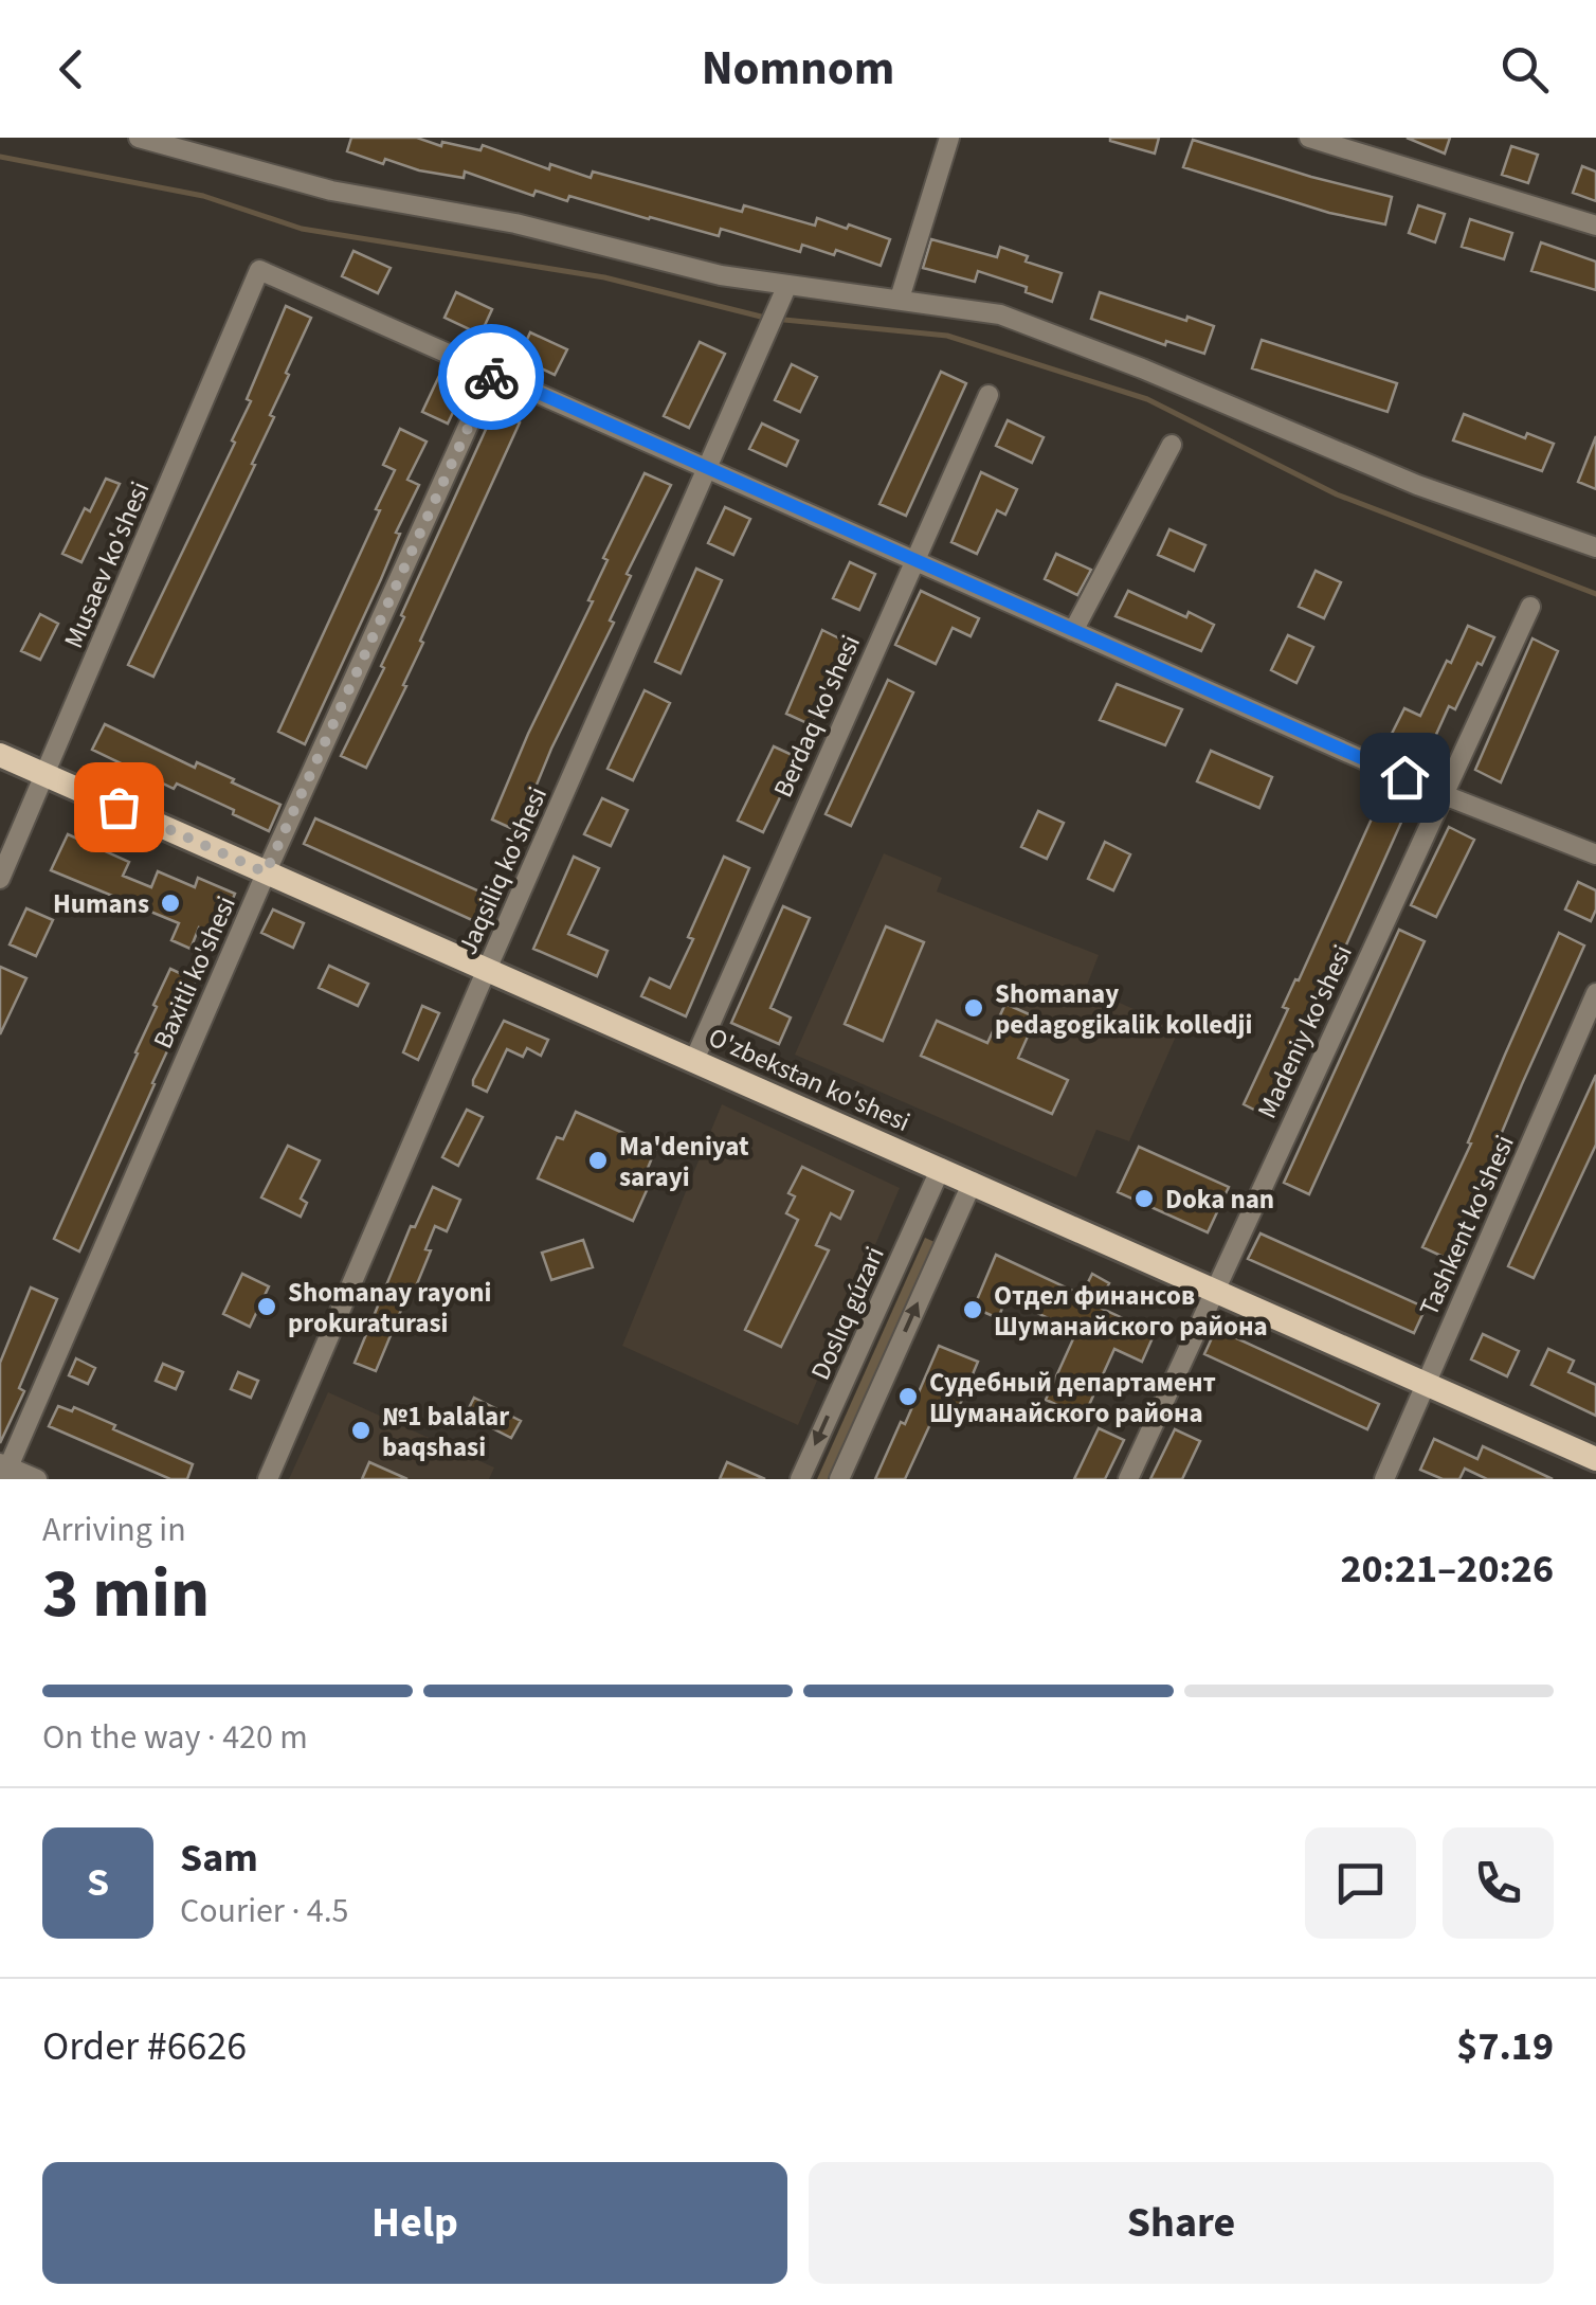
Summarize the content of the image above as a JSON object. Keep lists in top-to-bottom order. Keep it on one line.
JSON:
{"streets":{"main road":["O'zbekstan ko'shesi"],"street":["Musaev ko'shesi","Berdaq ko'shesi","Jaqsiliq ko'shesi","Baxitli ko'shesi","Madeniy ko'shesi","Tashkent ko'shesi","Doslıq gúzari"]},"crossings":[["Musaev ko'shesi","Baxitli ko'shesi"],["Musaev ko'shesi","O'zbekstan ko'shesi"],["Berdaq ko'shesi","O'zbekstan ko'shesi"],["Jaqsiliq ko'shesi","O'zbekstan ko'shesi"],["Baxitli ko'shesi","O'zbekstan ko'shesi"],["Madeniy ko'shesi","O'zbekstan ko'shesi"],["O'zbekstan ko'shesi","Tashkent ko'shesi"],["O'zbekstan ko'shesi","Doslıq gúzari"]],"places":["Humans","Shomanay pedagogikalik kolledji","Ma'deniyat sarayi","Doka nan","Shomanay rayoni prokuraturasi","Отдел финансов Шуманайского района","Судебный департамент Шуманайского района","№1 balalar baqshasi"],"page":{"header":"Nomnom","heading":["3 min","Arriving in","20:21–20:26"],"panel":["Sam","Courier · 4.5","Order #6626","$7.19"],"bar":"On the way · 420 m","round":"S","buttons":["Help","Share"]}}
